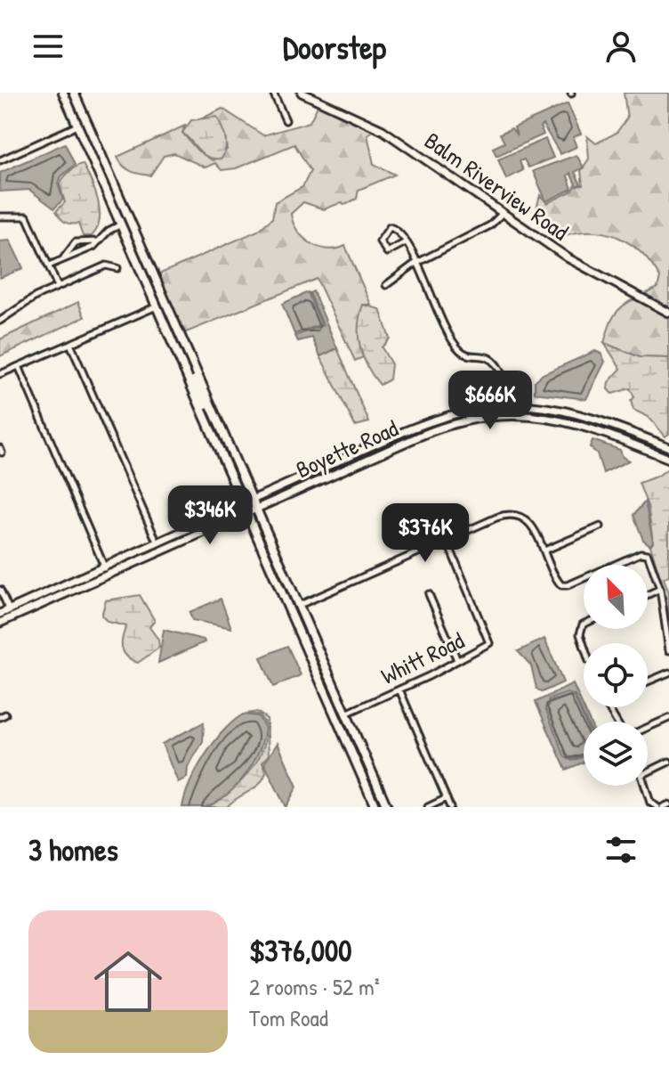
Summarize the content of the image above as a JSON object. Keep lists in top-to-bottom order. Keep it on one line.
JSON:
{"streets":{"main road":["Balm Riverview Road","Boyette Road"],"street":["Whitt Road"]},"north":"top left","page":{"header":"Doorstep","price":["$666K","$346K","$376K"],"heading":"3 homes","list":[{"name":"$376,000","note":"2 rooms · 52 m² · Tom Road"}]}}
